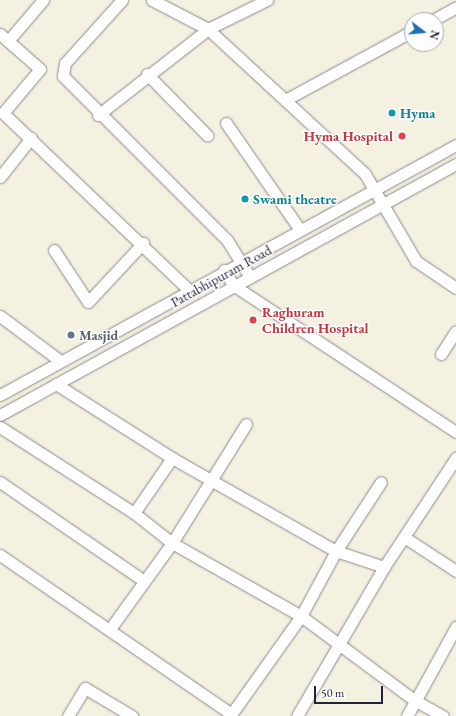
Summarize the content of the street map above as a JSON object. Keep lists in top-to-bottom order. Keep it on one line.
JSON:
{"streets":{"street":["Pattabhipuram Road"]},"places":["Hyma","Hyma Hospital","Swami theatre","Raghuram Children Hospital","Masjid"],"scale_bar":"50 m","north":"right"}
